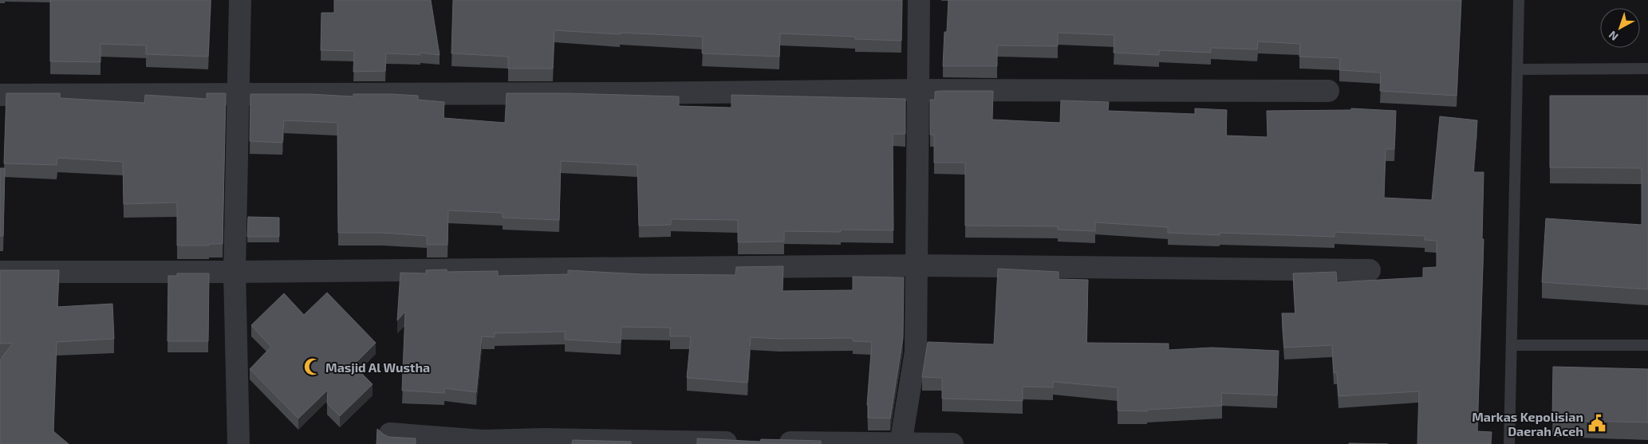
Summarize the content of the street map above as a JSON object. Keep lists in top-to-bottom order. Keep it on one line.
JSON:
{"places":{"mosque":["Masjid Al Wustha"],"public building":["Markas Kepolisian Daerah Aceh"]},"north":"bottom left"}
